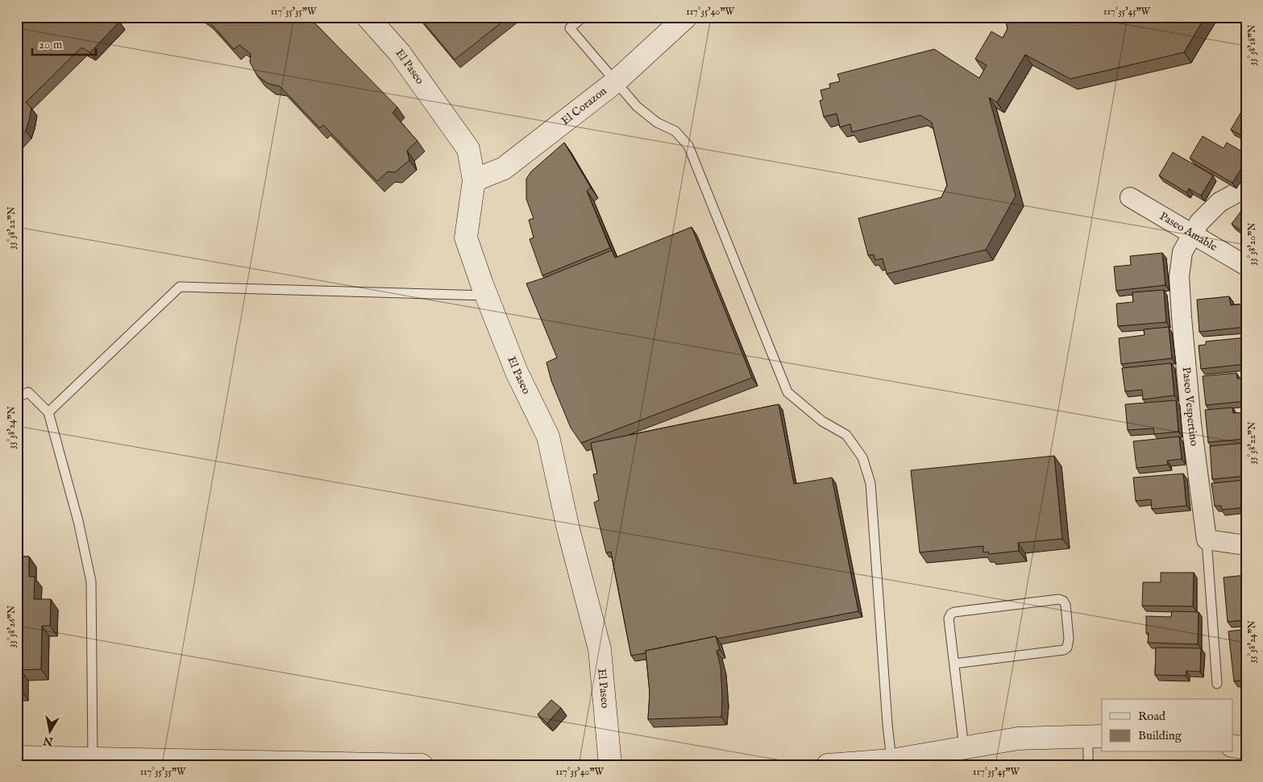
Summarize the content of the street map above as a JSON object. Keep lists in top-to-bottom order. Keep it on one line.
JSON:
{"streets":{"street":["El Paseo","El Corazon","Paseo Amable","Paseo Vespertino"]},"crossings":[["El Paseo","El Corazon"],["Paseo Amable","Paseo Vespertino"]],"legend":["Road","Building"],"scale_bar":"20 m","north":"bottom","coordinates":["117°35'35\"W","117°35'40\"W","117°35'45\"W","33°38'18\"N","33°38'22\"N","33°38'20\"N","33°38'24\"N","33°38'26\"N"]}
